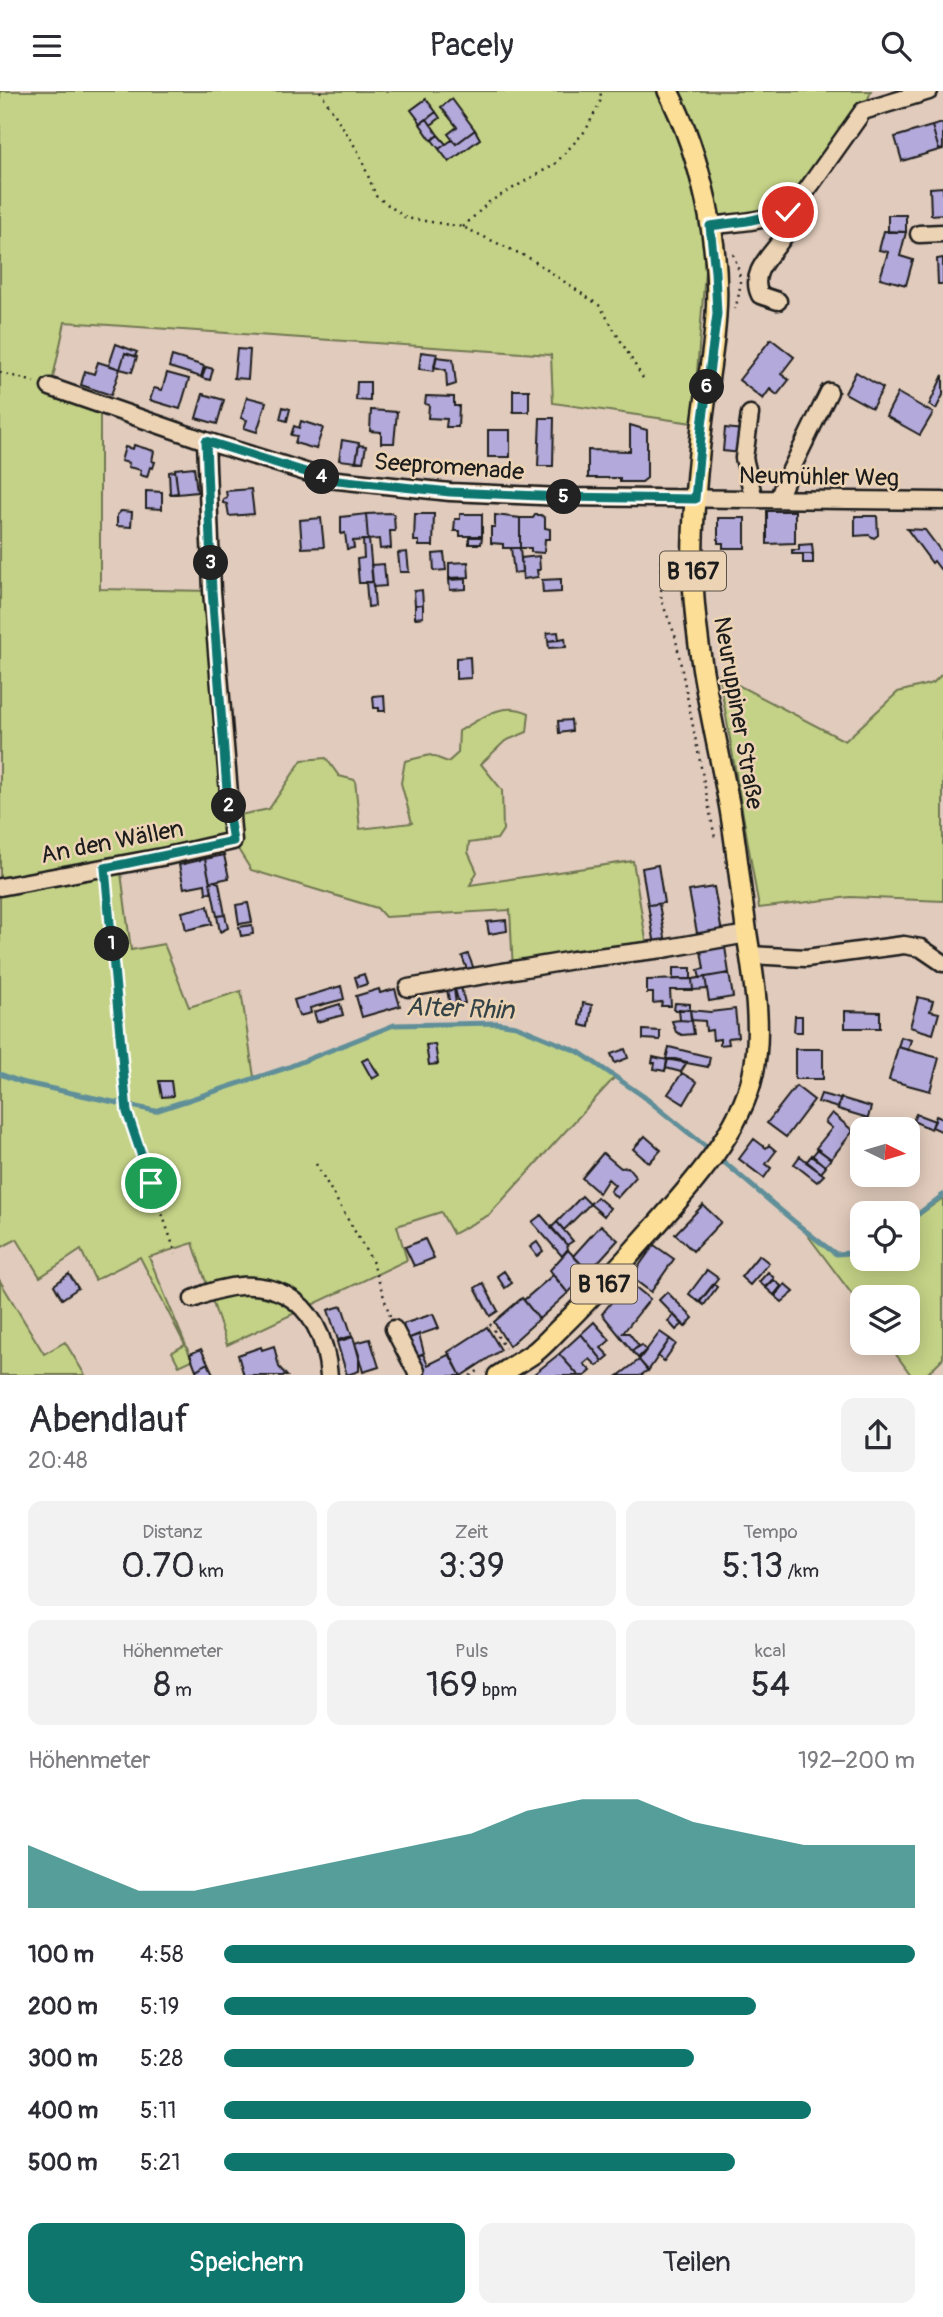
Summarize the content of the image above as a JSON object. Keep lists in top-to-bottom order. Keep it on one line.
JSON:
{"streets":{"main road":["B 167","Neuruppiner Straße"],"street":["Seepromenade","Neumühler Weg","An den Wällen"]},"crossings":[["Seepromenade","Neumühler Weg"],["Seepromenade","B 167"],["Seepromenade","Neuruppiner Straße"],["Seepromenade","An den Wällen"],["Neumühler Weg","B 167"],["Neumühler Weg","Neuruppiner Straße"],["B 167","Neuruppiner Straße"]],"water":["Alter Rhin"],"north":"right","page":{"header":"Pacely","pins":["6","4","5","3","2","1"],"heading":["Abendlauf","20:48"],"stats":[["Distanz","0.70 km"],["Zeit","3:39"],["Tempo","5:13 /km"],["Höhenmeter","8 m"],["Puls","169 bpm"],["kcal","54"]],"chart":["Höhenmeter","192–200 m"],"list":[{"name":"100 m","note":"4:58"},{"name":"200 m","note":"5:19"},{"name":"300 m","note":"5:28"},{"name":"400 m","note":"5:11"},{"name":"500 m","note":"5:21"}],"buttons":["Speichern","Teilen"]}}
